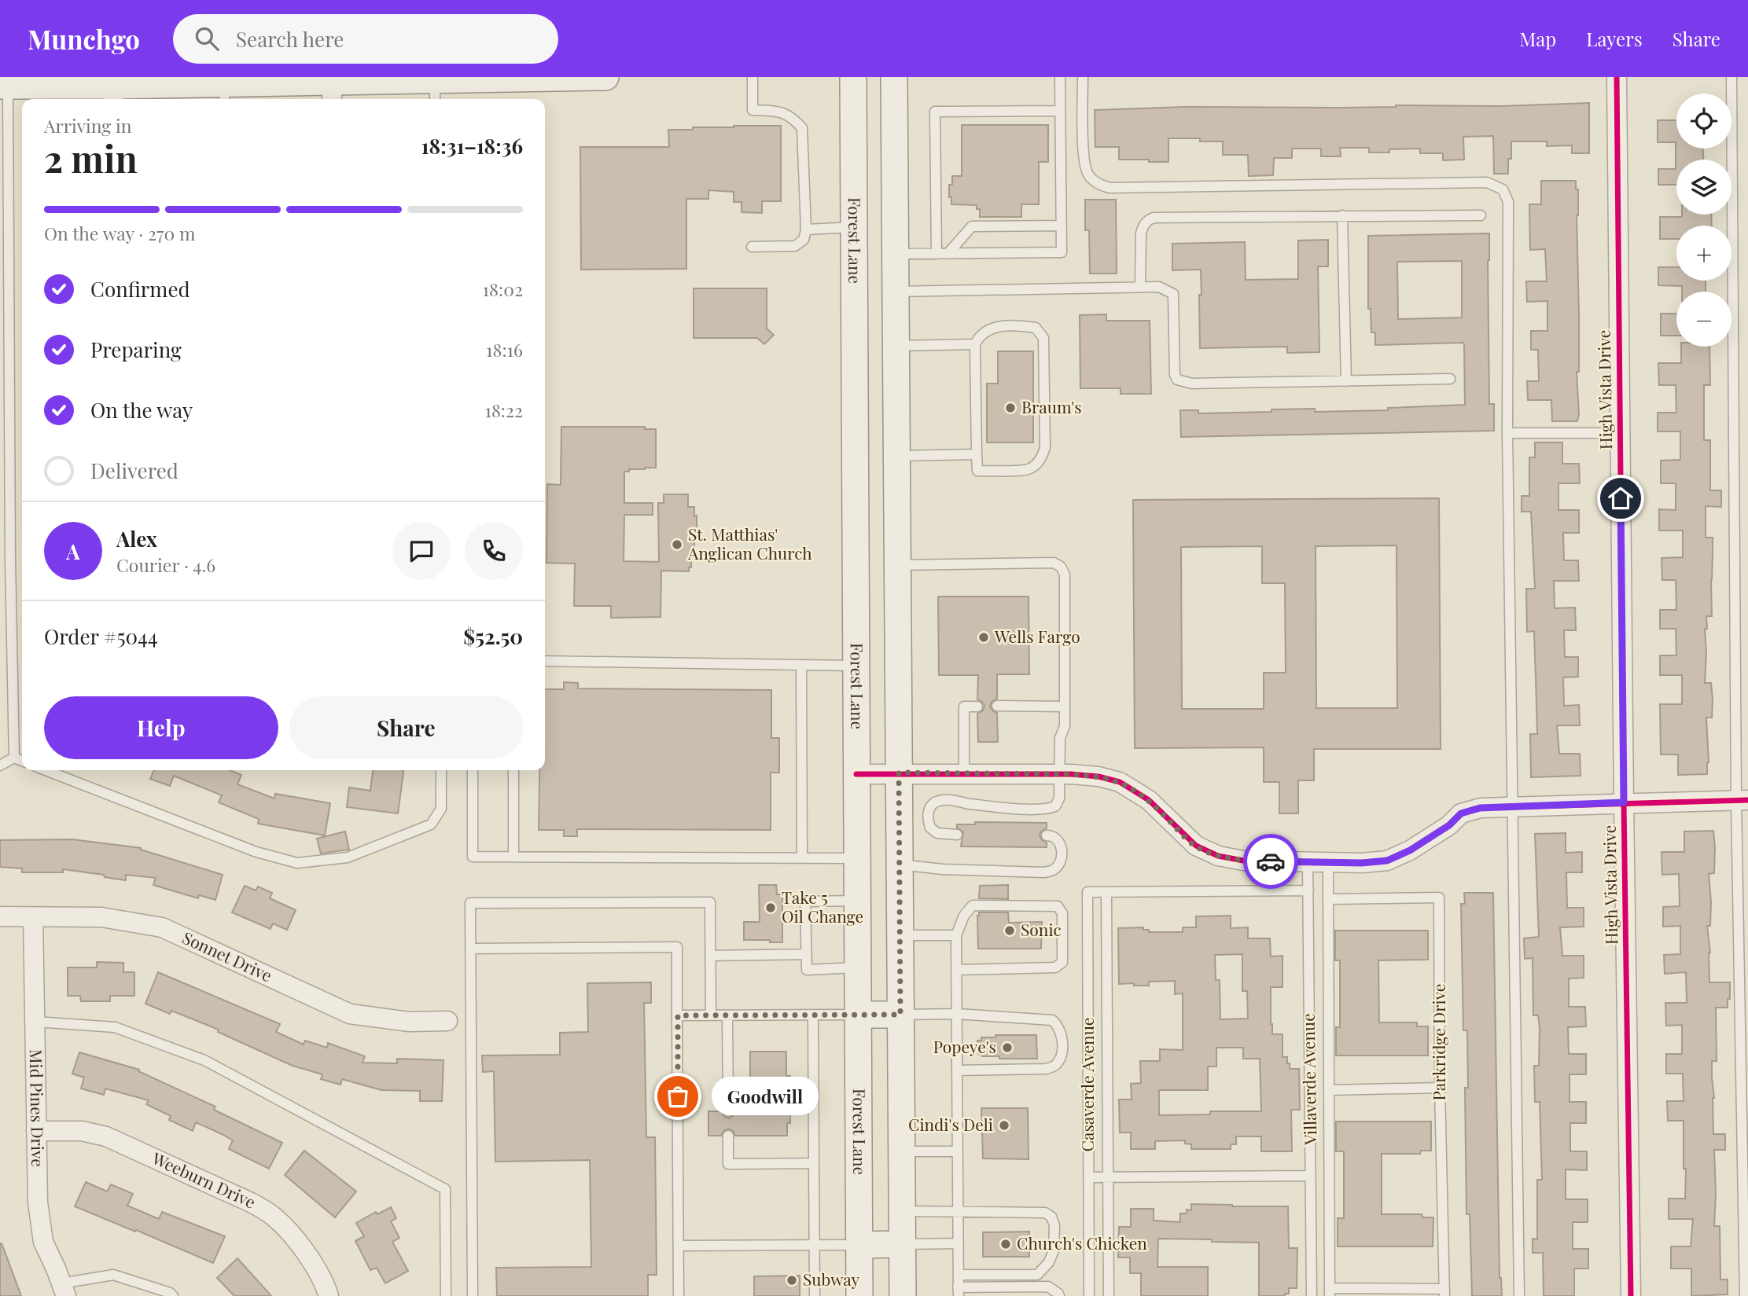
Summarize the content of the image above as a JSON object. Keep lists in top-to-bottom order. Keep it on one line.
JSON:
{"streets":{"main road":["Forest Lane"],"street":["High Vista Drive","Sonnet Drive","Mid Pines Drive","Weeburn Drive"],"lane":["Parkridge Drive","Villaverde Avenue","Casaverde Avenue"]},"crossings":[["Sonnet Drive","Mid Pines Drive"],["Villaverde Avenue","Casaverde Avenue"],["Mid Pines Drive","Weeburn Drive"]],"places":["Braum's","St. Matthias' Anglican Church","Wells Fargo","Take 5 Oil Change","Sonic","Popeye's","Goodwill","Cindi's Deli","Church's Chicken","Subway"],"page":{"header":"Munchgo","search":"Search here","nav":["Map","Layers","Share"],"map_buttons":["+","−"],"heading":["2 min","Arriving in","18:31–18:36"],"panel":["Alex","Courier · 4.6","Order #5044","$52.50"],"bar":"On the way · 270 m","list":[["Confirmed","18:02"],["Preparing","18:16"],["On the way","18:22"],"Delivered"],"round":"A","buttons":["Help","Share"],"bubble":"Goodwill"}}
